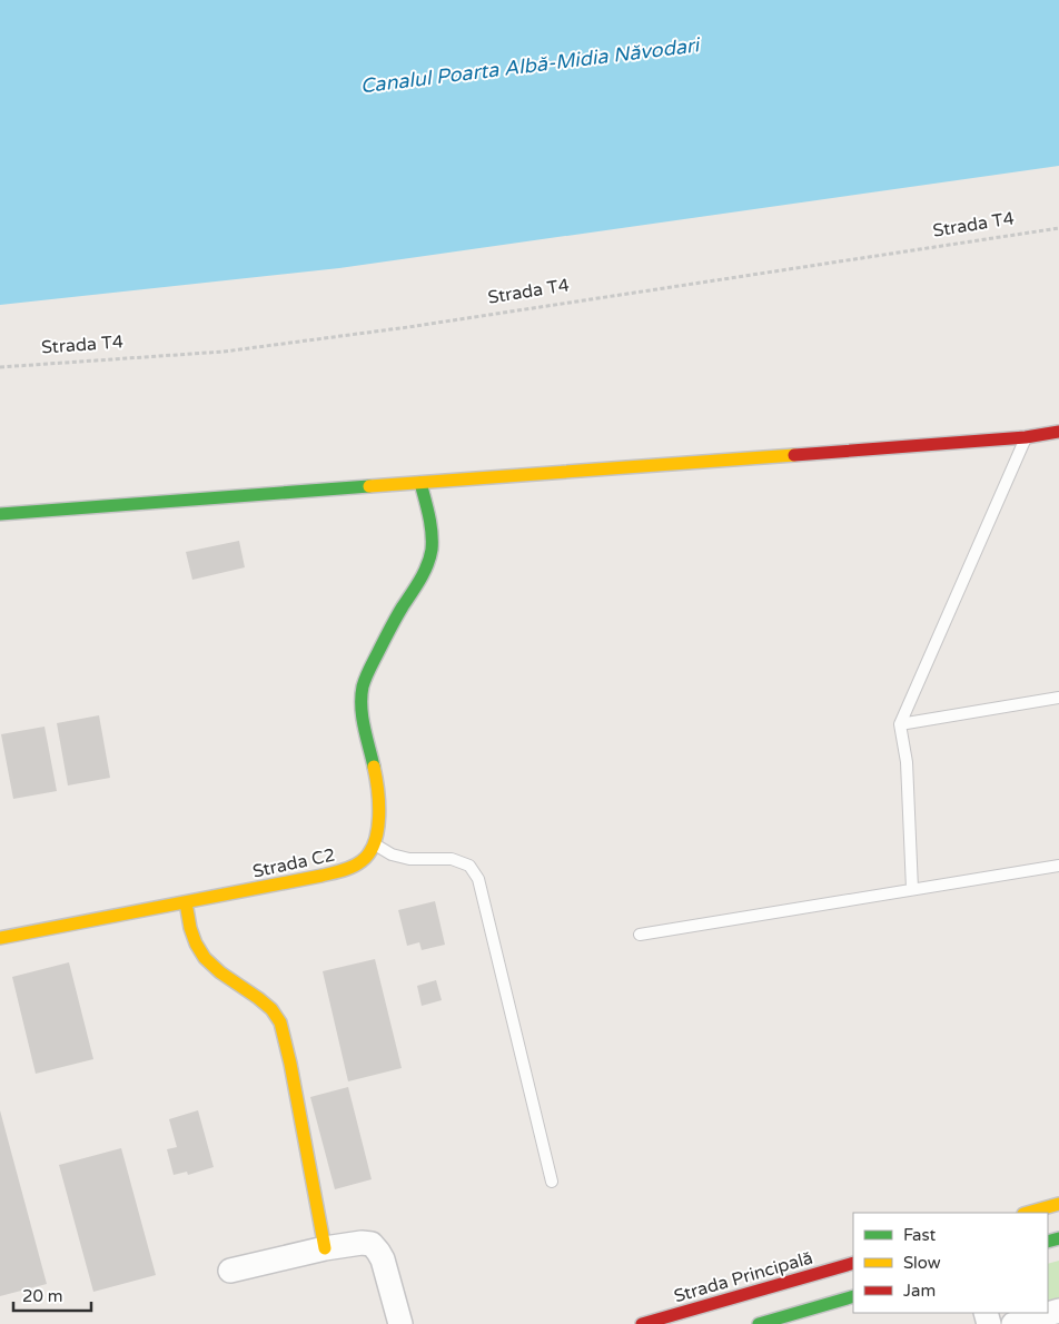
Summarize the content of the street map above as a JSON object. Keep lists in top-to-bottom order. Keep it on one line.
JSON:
{"streets":{"street":["Strada C2","Strada Principală"],"path":["Strada T4"]},"water":["Canalul Poarta Albă-Midia Năvodari"],"legend":["Fast","Slow","Jam"],"scale_bar":"20 m"}
